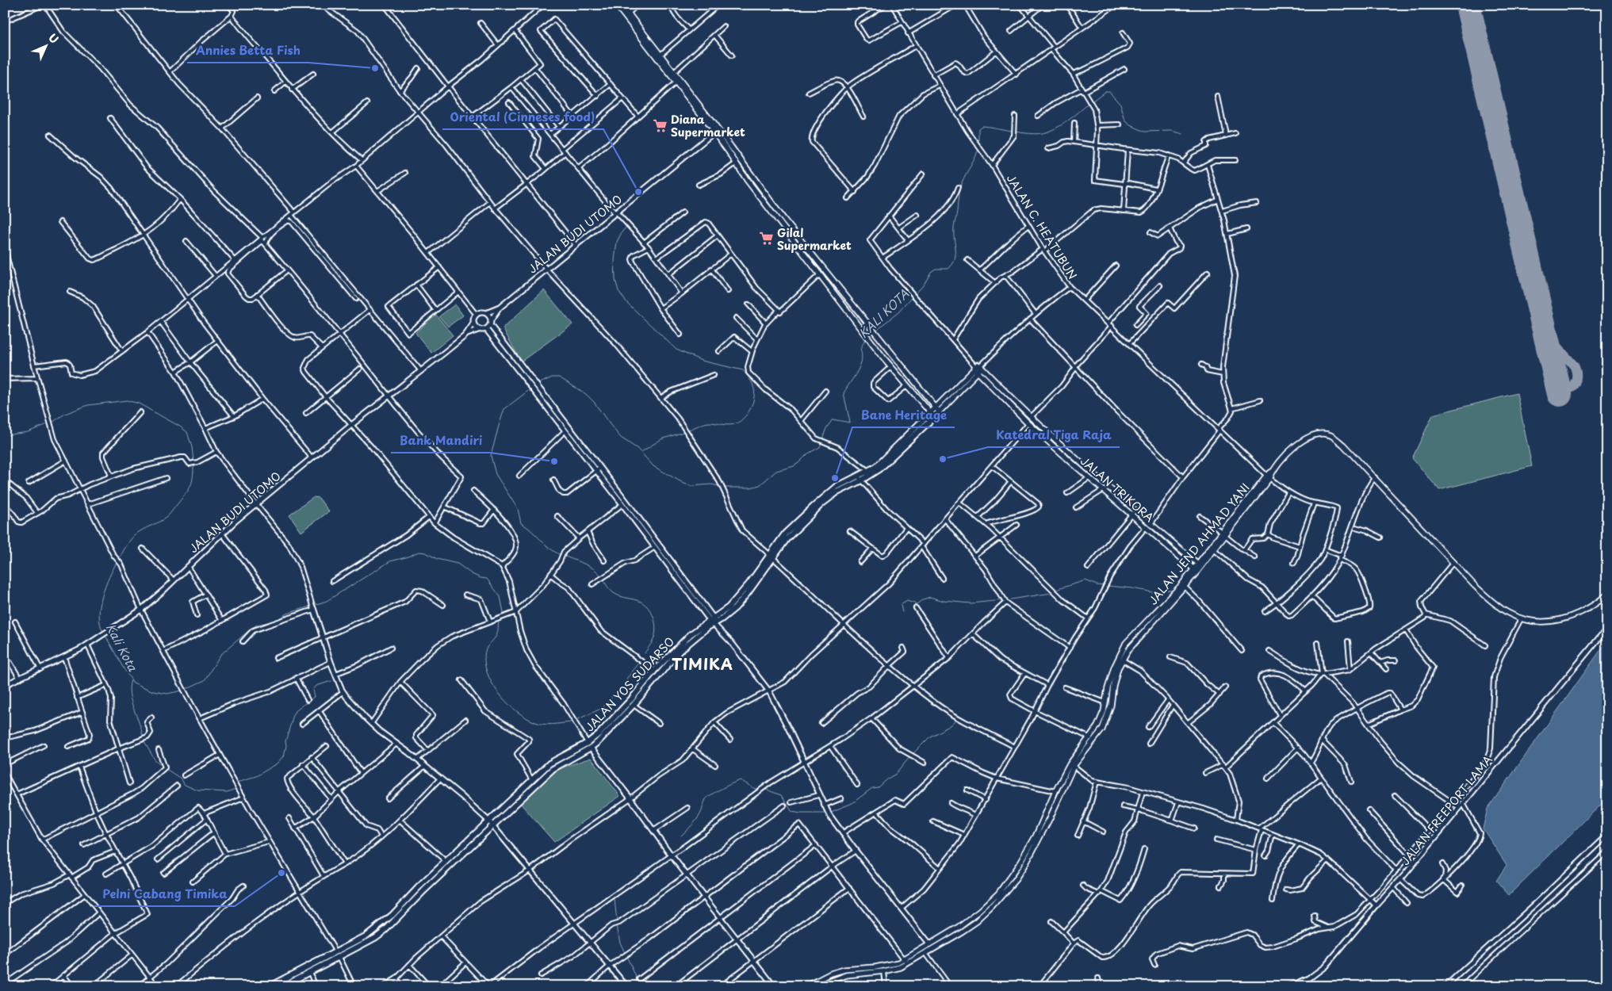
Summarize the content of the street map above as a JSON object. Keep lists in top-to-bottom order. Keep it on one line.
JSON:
{"streets":{"highway":["JALAN YOS SUDARSO"],"main road":["JALAN TRIKORA","JALAN JEND AHMAD YANI"],"street":["JALAN C. HEATUBUN","JALAN BUDI UTOMO","JALAN FREEPORT LAMA"]},"crossings":[["JALAN C. HEATUBUN","JALAN JEND AHMAD YANI"],["JALAN TRIKORA","JALAN JEND AHMAD YANI"],["JALAN TRIKORA","JALAN YOS SUDARSO"]],"districts":["TIMIKA"],"water":["KALI KOTA","Kali Kota"],"places":{"other":["Annies Betta Fish","Oriental (Cinneses food)","Katedral Tiga Raja","Bank Mandiri","Bane Heritage","Pelni Cabang Timika"],"supermarket":["Diana Supermarket","Gilal Supermarket"]},"north":"top right"}
